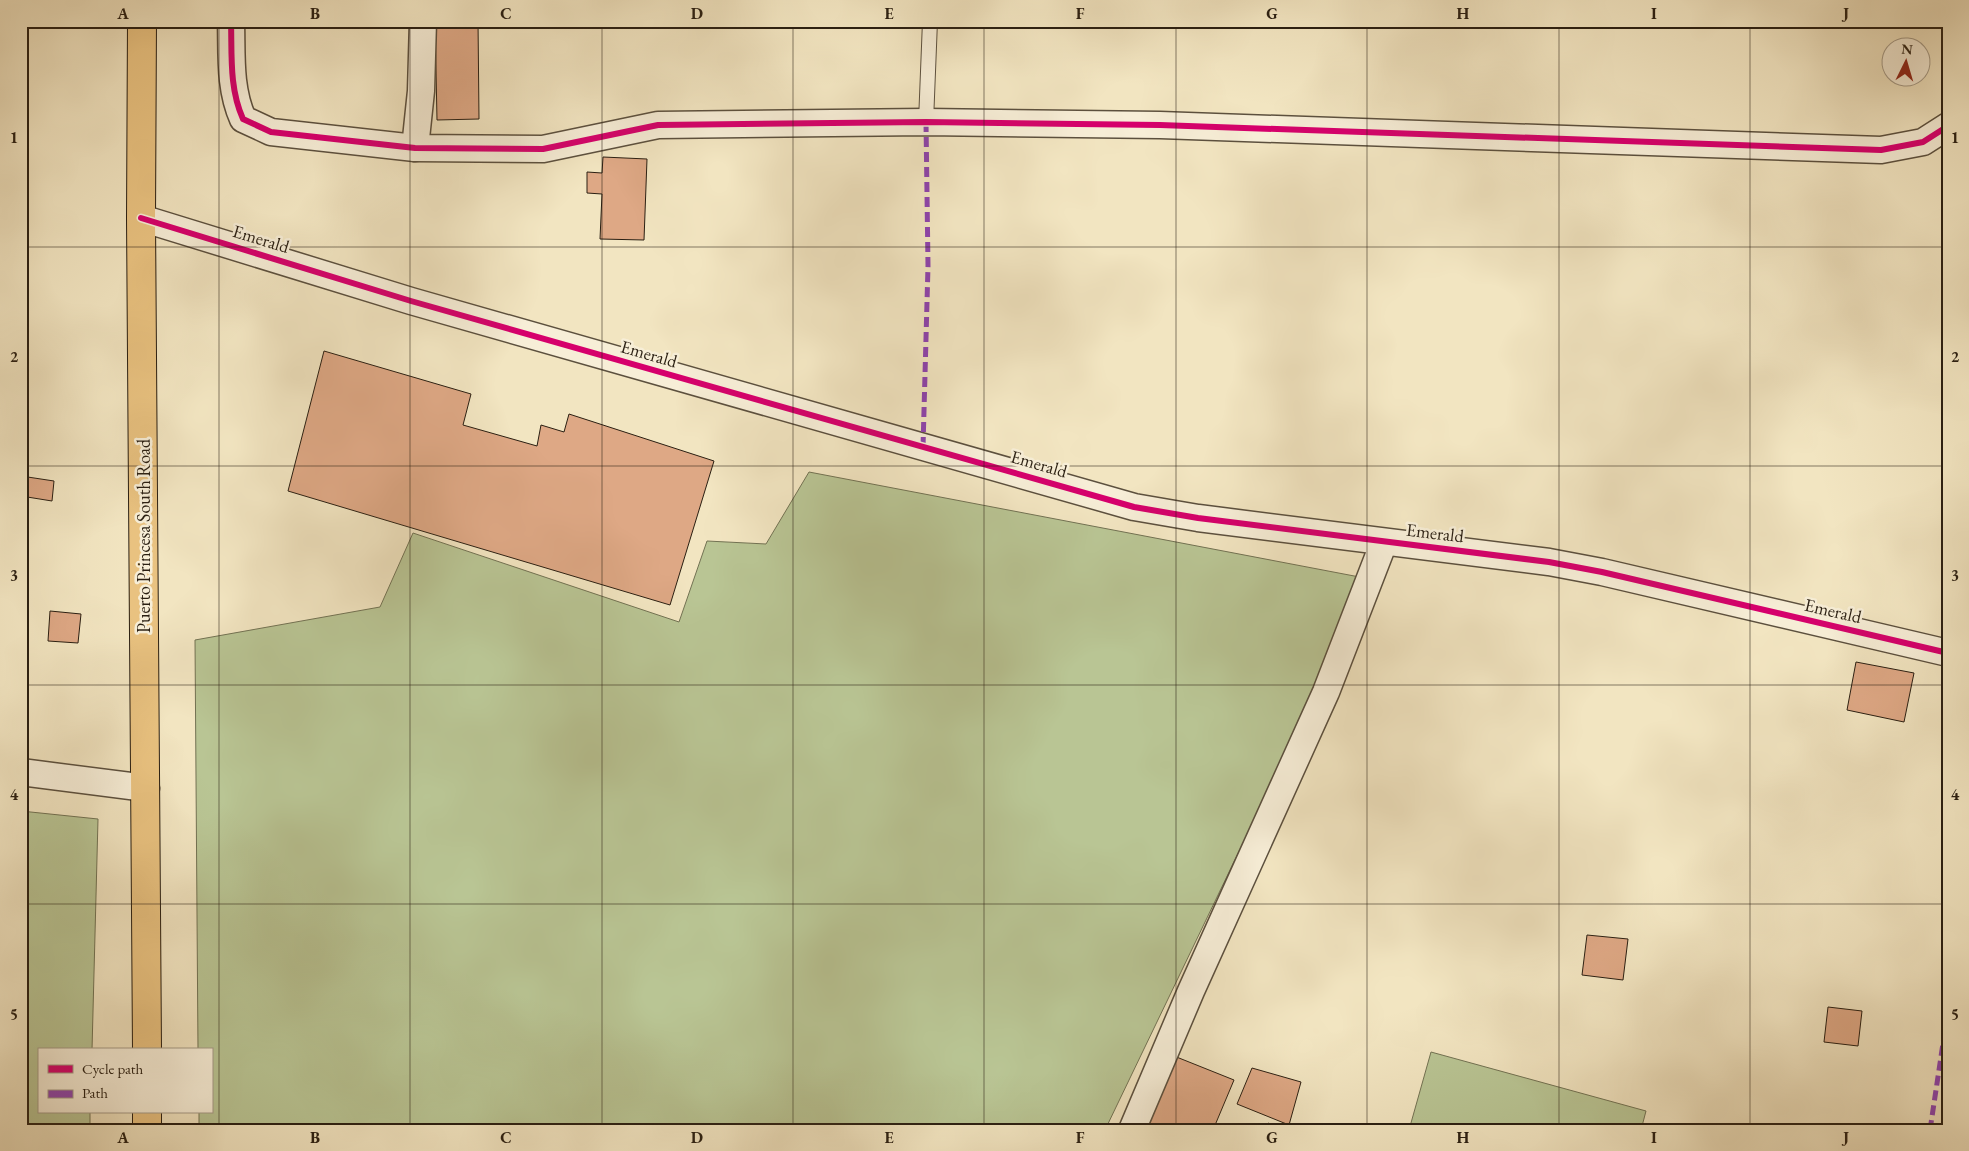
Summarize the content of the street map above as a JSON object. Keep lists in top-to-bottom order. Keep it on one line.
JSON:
{"streets":{"main road":["Puerto Princesa South Road"],"street":["Emerald"]},"crossings":[["Emerald","Puerto Princesa South Road"]],"legend":["Cycle path","Path"],"north":"top","grid":{"columns":["A","B","C","D","E","F","G","H","I","J"],"rows":["1","2","3","4","5"]}}
